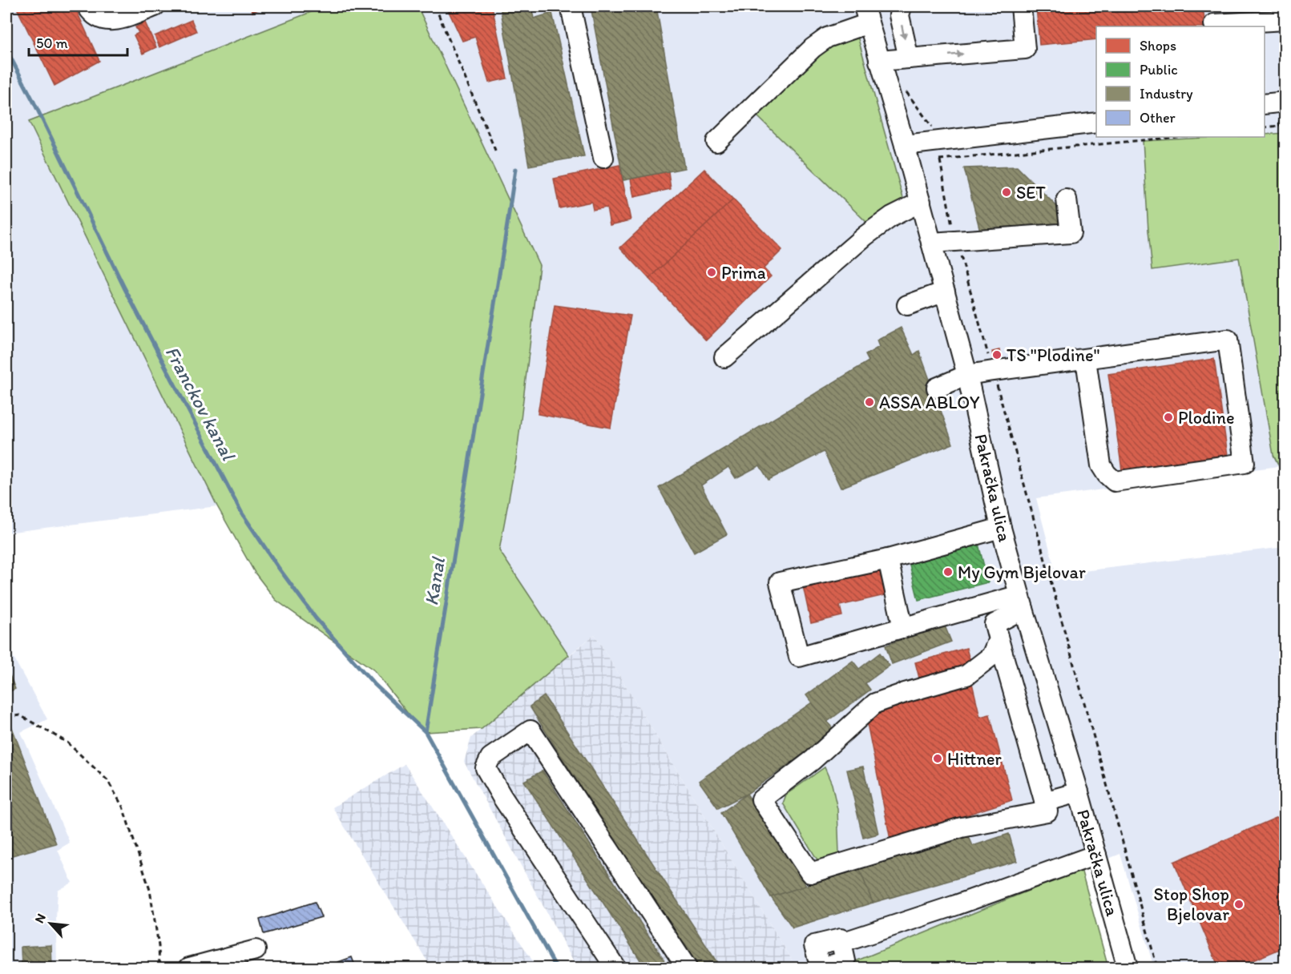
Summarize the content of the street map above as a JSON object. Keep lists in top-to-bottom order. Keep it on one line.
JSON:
{"streets":{"street":["Pakračka ulica"]},"water":["Franckov kanal","Kanal"],"places":["SET","Prima","TS \"Plodine\"","ASSA ABLOY","Plodine","My Gym Bjelovar","Hittner","Stop Shop Bjelovar"],"legend":["Shops","Public","Industry","Other"],"scale_bar":"50 m","north":"top left"}
